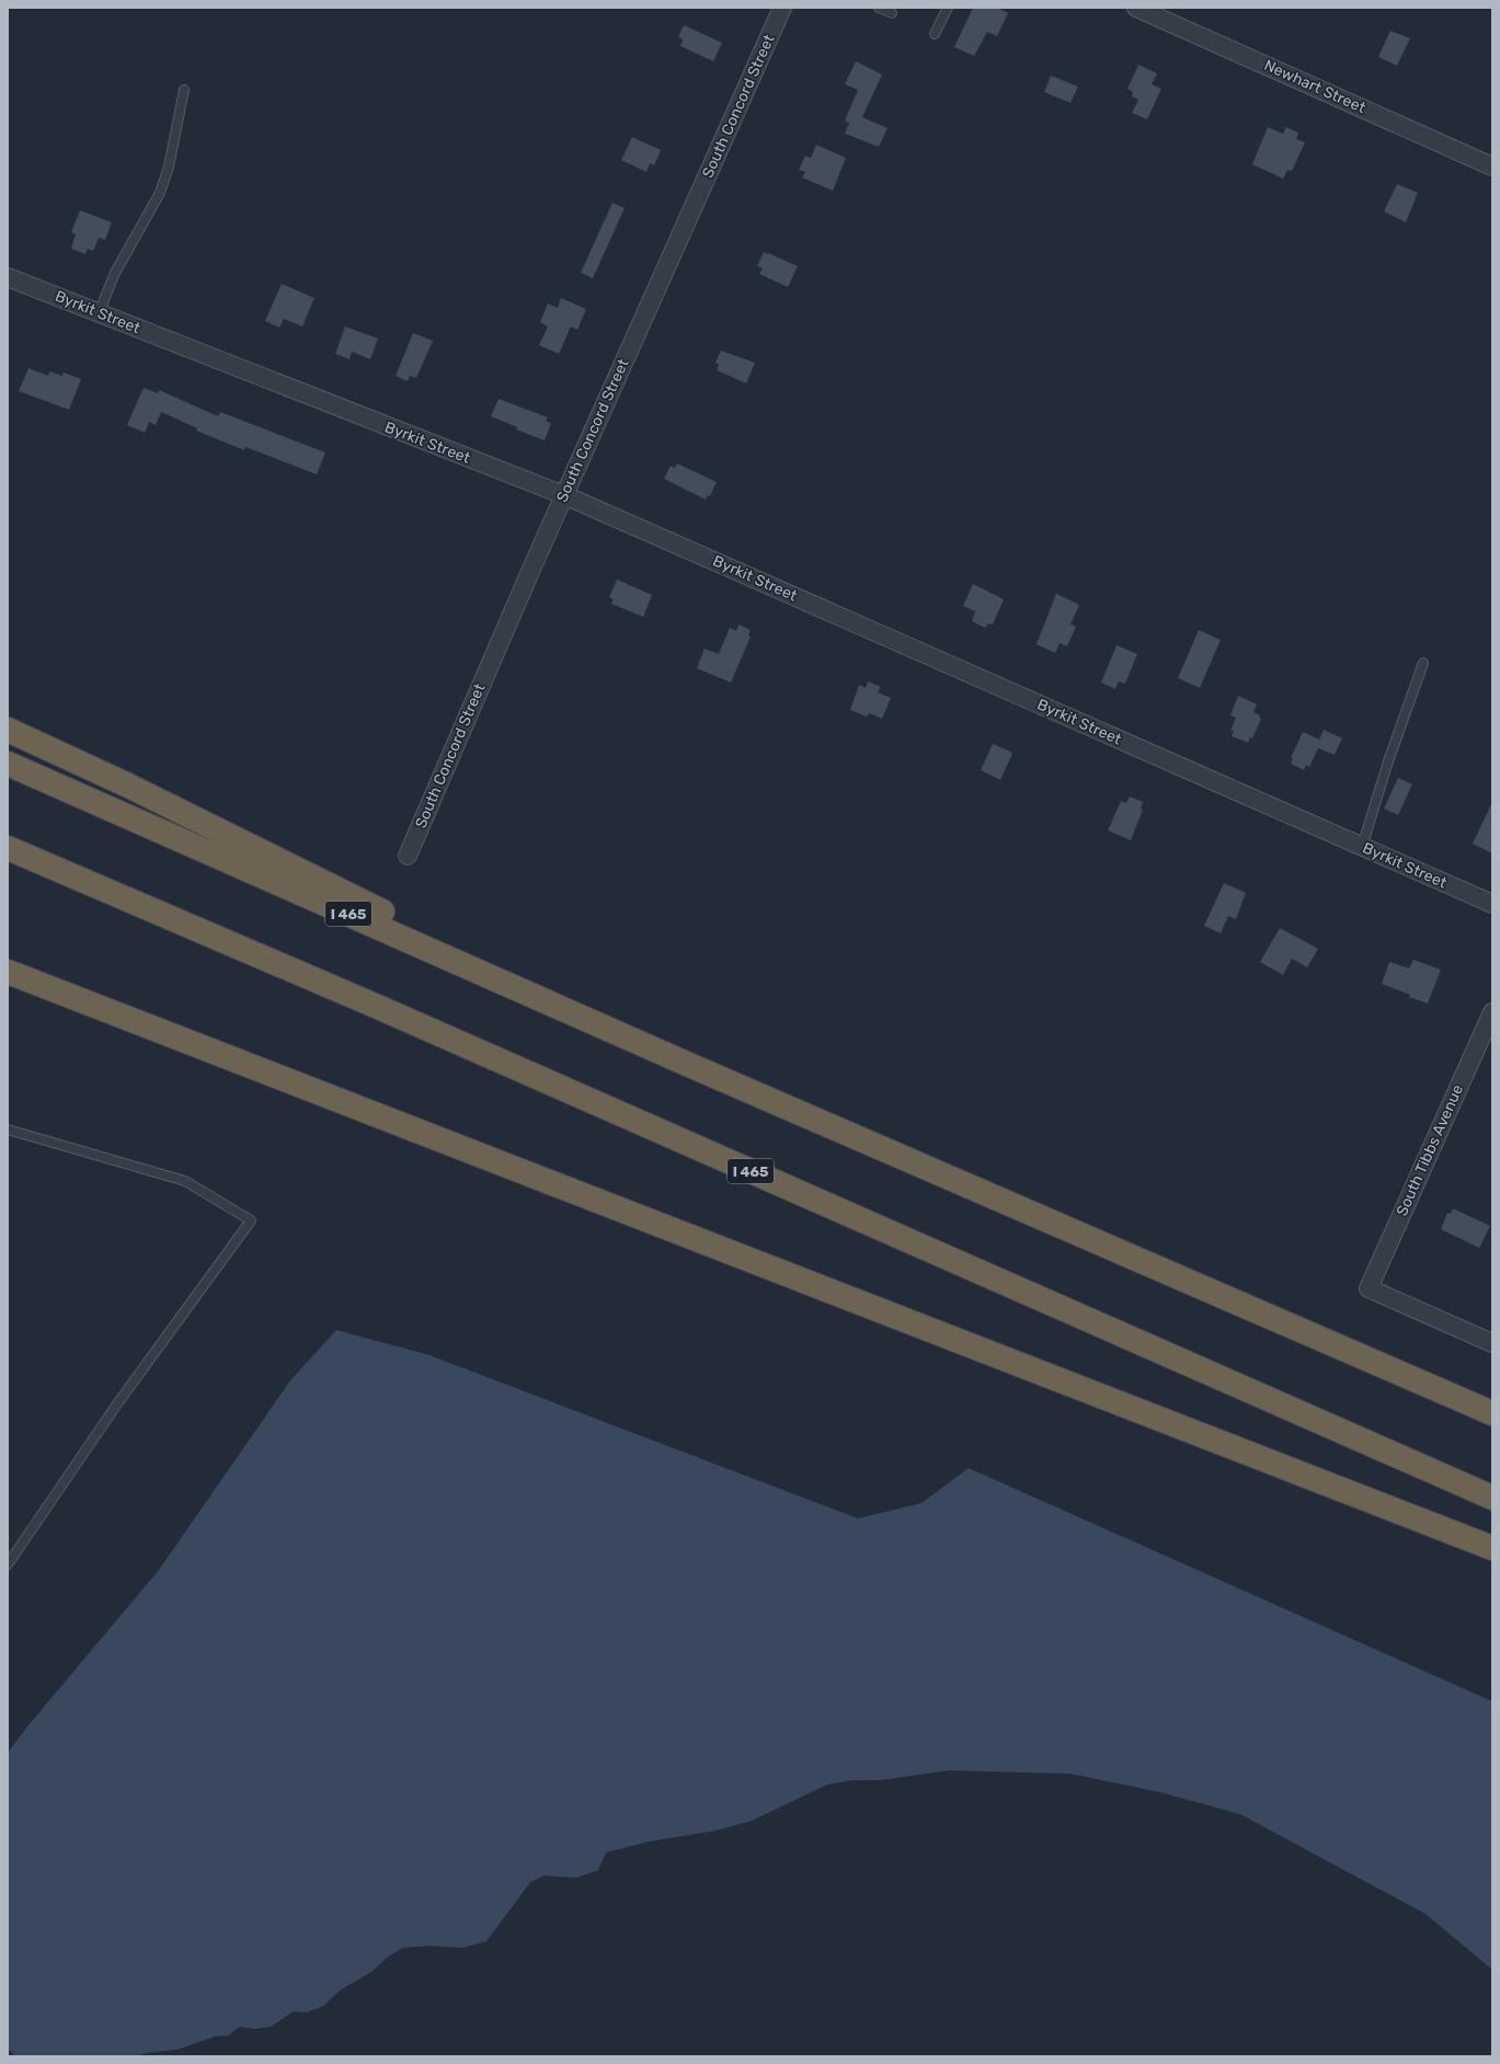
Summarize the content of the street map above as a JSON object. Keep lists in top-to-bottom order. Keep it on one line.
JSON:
{"streets":{"highway":["I 465"],"street":["Newhart Street","South Concord Street","Byrkit Street","South Tibbs Avenue"]},"crossings":[["South Concord Street","Byrkit Street"]]}
